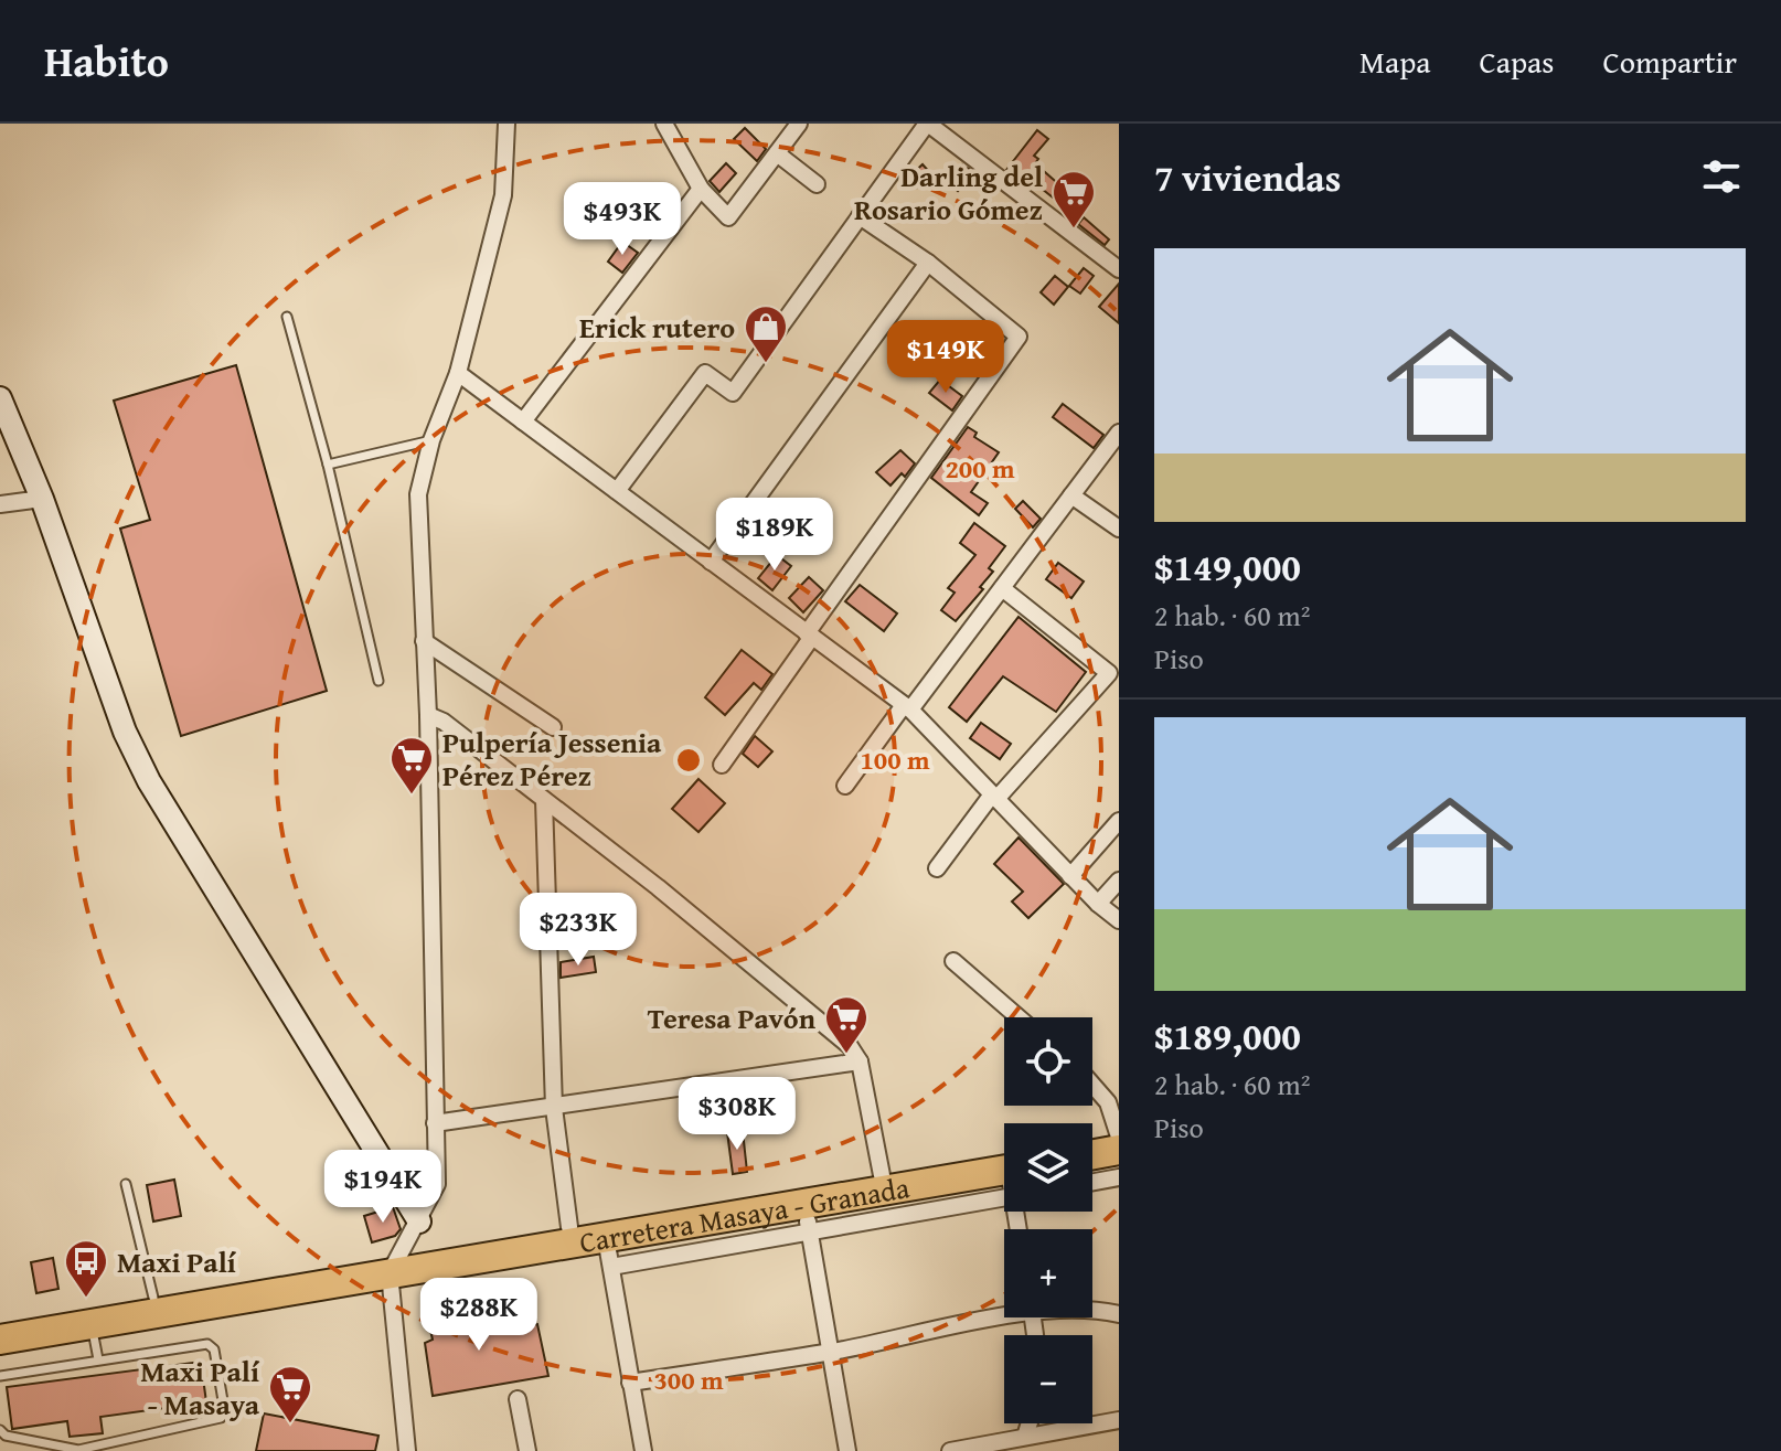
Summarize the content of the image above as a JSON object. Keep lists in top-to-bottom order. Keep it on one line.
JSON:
{"streets":{"highway":["Carretera Masaya - Granada"]},"places":{"supermarket":["Darling del Rosario Gómez","Pulpería Jessenia Pérez Pérez","Teresa Pavón","Maxi Palí - Masaya"],"shop":["Erick rutero"],"bus stop":["Maxi Palí"]},"page":{"header":"Habito","nav":["Mapa","Capas","Compartir"],"heading":"7 viviendas","price":["$493K","$149K","$189K","$233K","$308K","$194K","$288K"],"list":[{"name":"$149,000","note":"2 hab. · 60 m² · Piso"},{"name":"$189,000","note":"2 hab. · 60 m² · Piso"}],"map_buttons":["+","−"]},"rings":["200 m","100 m","300 m"]}
